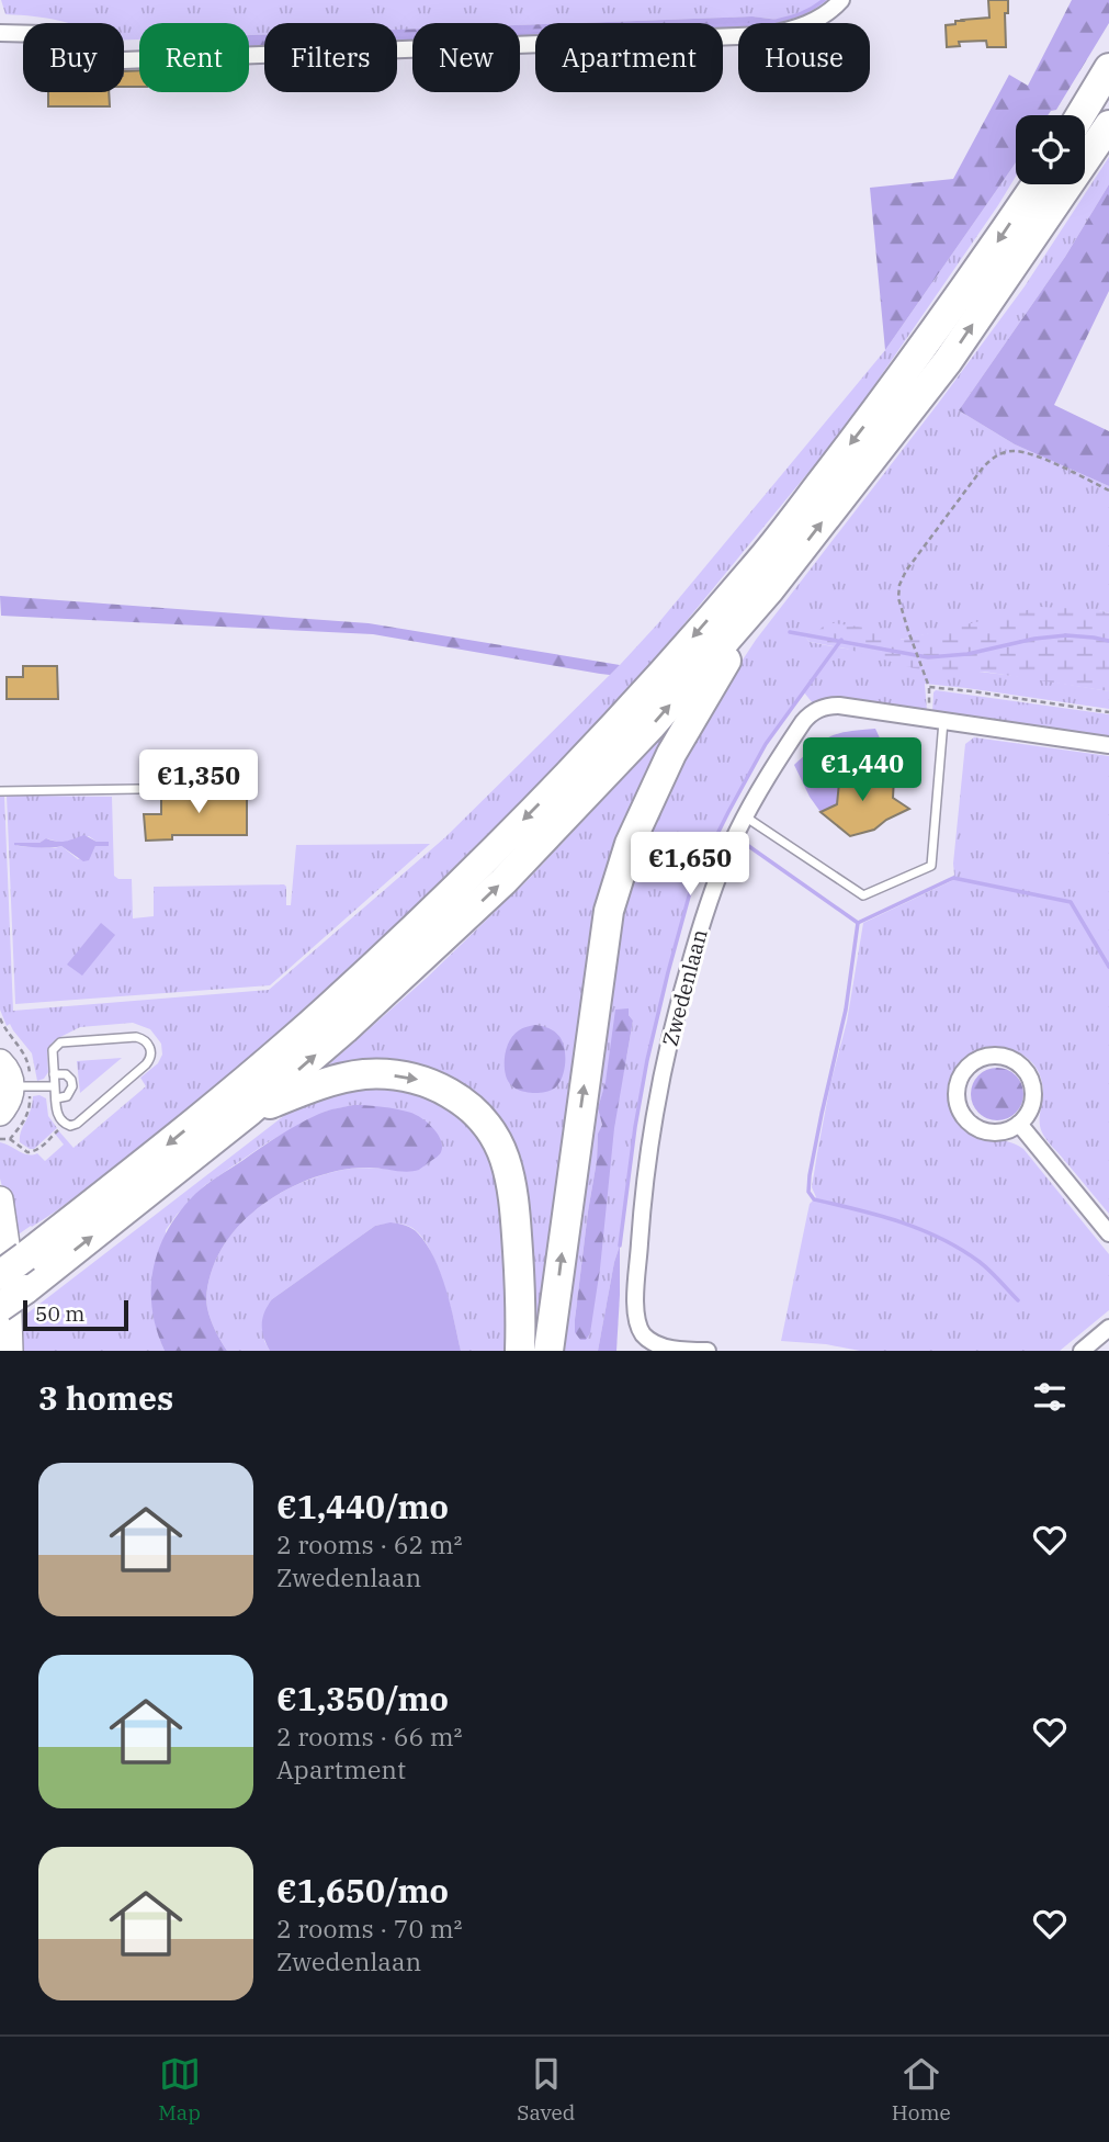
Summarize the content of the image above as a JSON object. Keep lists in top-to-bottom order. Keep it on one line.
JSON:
{"streets":{"street":["Zwedenlaan"]},"scale_bar":"50 m","page":{"chip":["Buy","Rent","Filters","New","Apartment","House"],"price":["€1,440","€1,350","€1,650"],"scale":"50 m","heading":"3 homes","list":[{"name":"€1,440/mo","note":"2 rooms · 62 m² · Zwedenlaan"},{"name":"€1,350/mo","note":"2 rooms · 66 m² · Apartment"},{"name":"€1,650/mo","note":"2 rooms · 70 m² · Zwedenlaan"}],"tabs":["Map","Saved","Home"]}}
